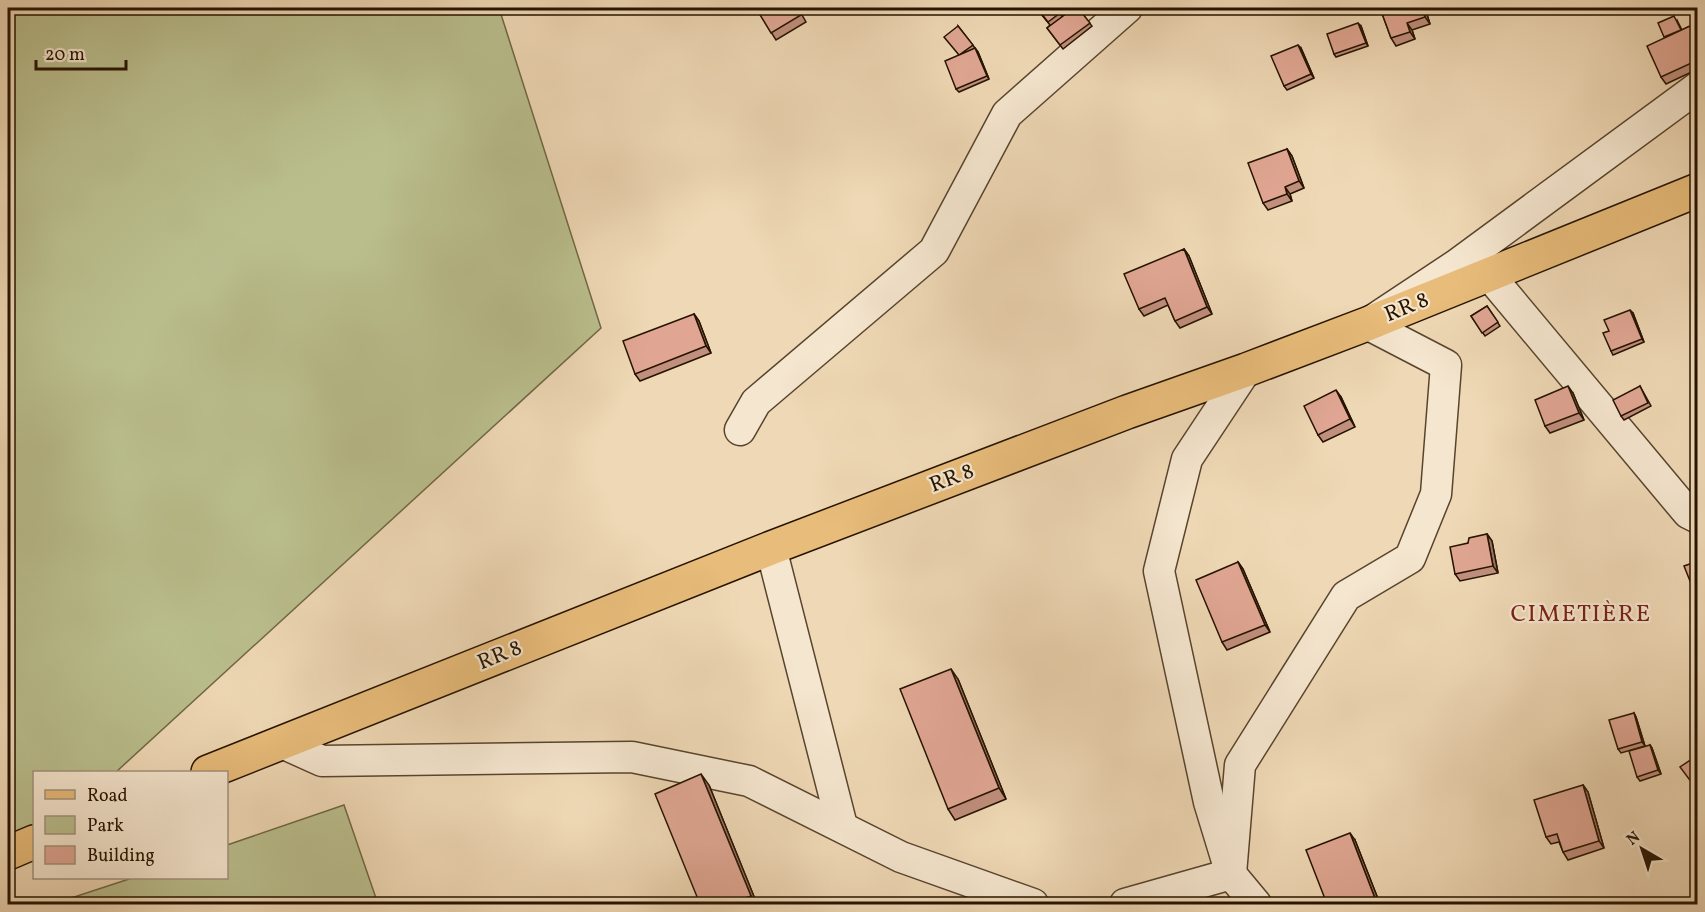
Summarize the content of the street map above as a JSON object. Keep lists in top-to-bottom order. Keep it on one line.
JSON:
{"streets":{"main road":["RR 8"]},"districts":["CIMETIÈRE"],"legend":["Road","Park","Building"],"scale_bar":"20 m","north":"top left"}
